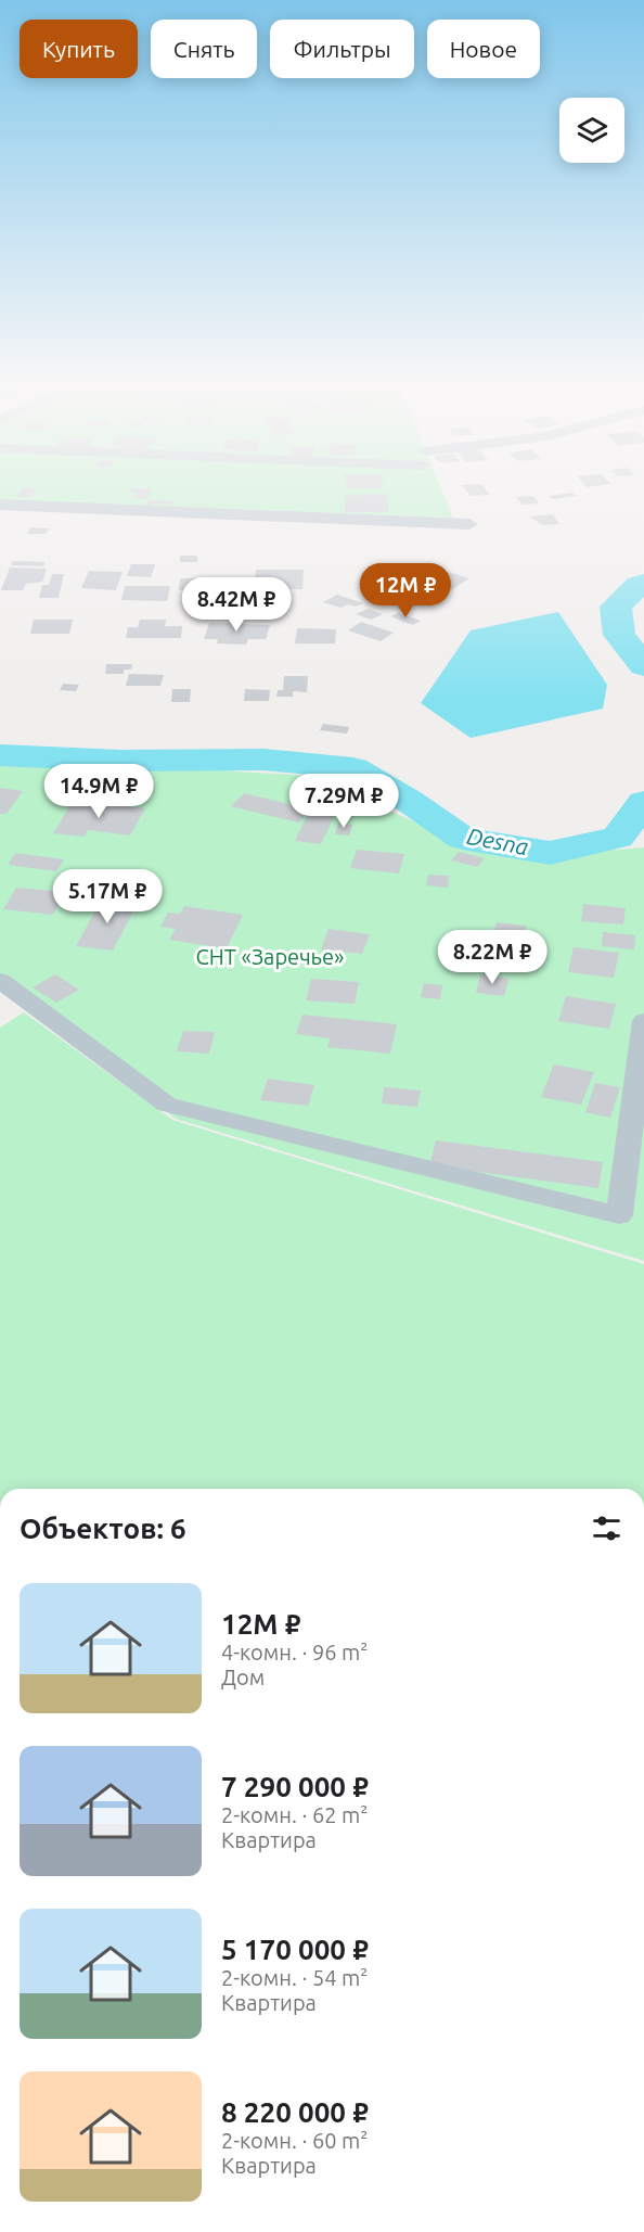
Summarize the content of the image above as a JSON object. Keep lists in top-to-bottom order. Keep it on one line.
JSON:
{"water":["Desna"],"parks":["СНТ «Заречье»"],"page":{"chip":["Купить","Снять","Фильтры","Новое"],"price":["12M ₽","8.42M ₽","14.9M ₽","7.29M ₽","5.17M ₽","8.22M ₽"],"heading":"Объектов: 6","list":[{"name":"12M ₽","note":"4-комн. · 96 m² · Дом"},{"name":"7 290 000 ₽","note":"2-комн. · 62 m² · Квартира"},{"name":"5 170 000 ₽","note":"2-комн. · 54 m² · Квартира"},{"name":"8 220 000 ₽","note":"2-комн. · 60 m² · Квартира"}]}}
